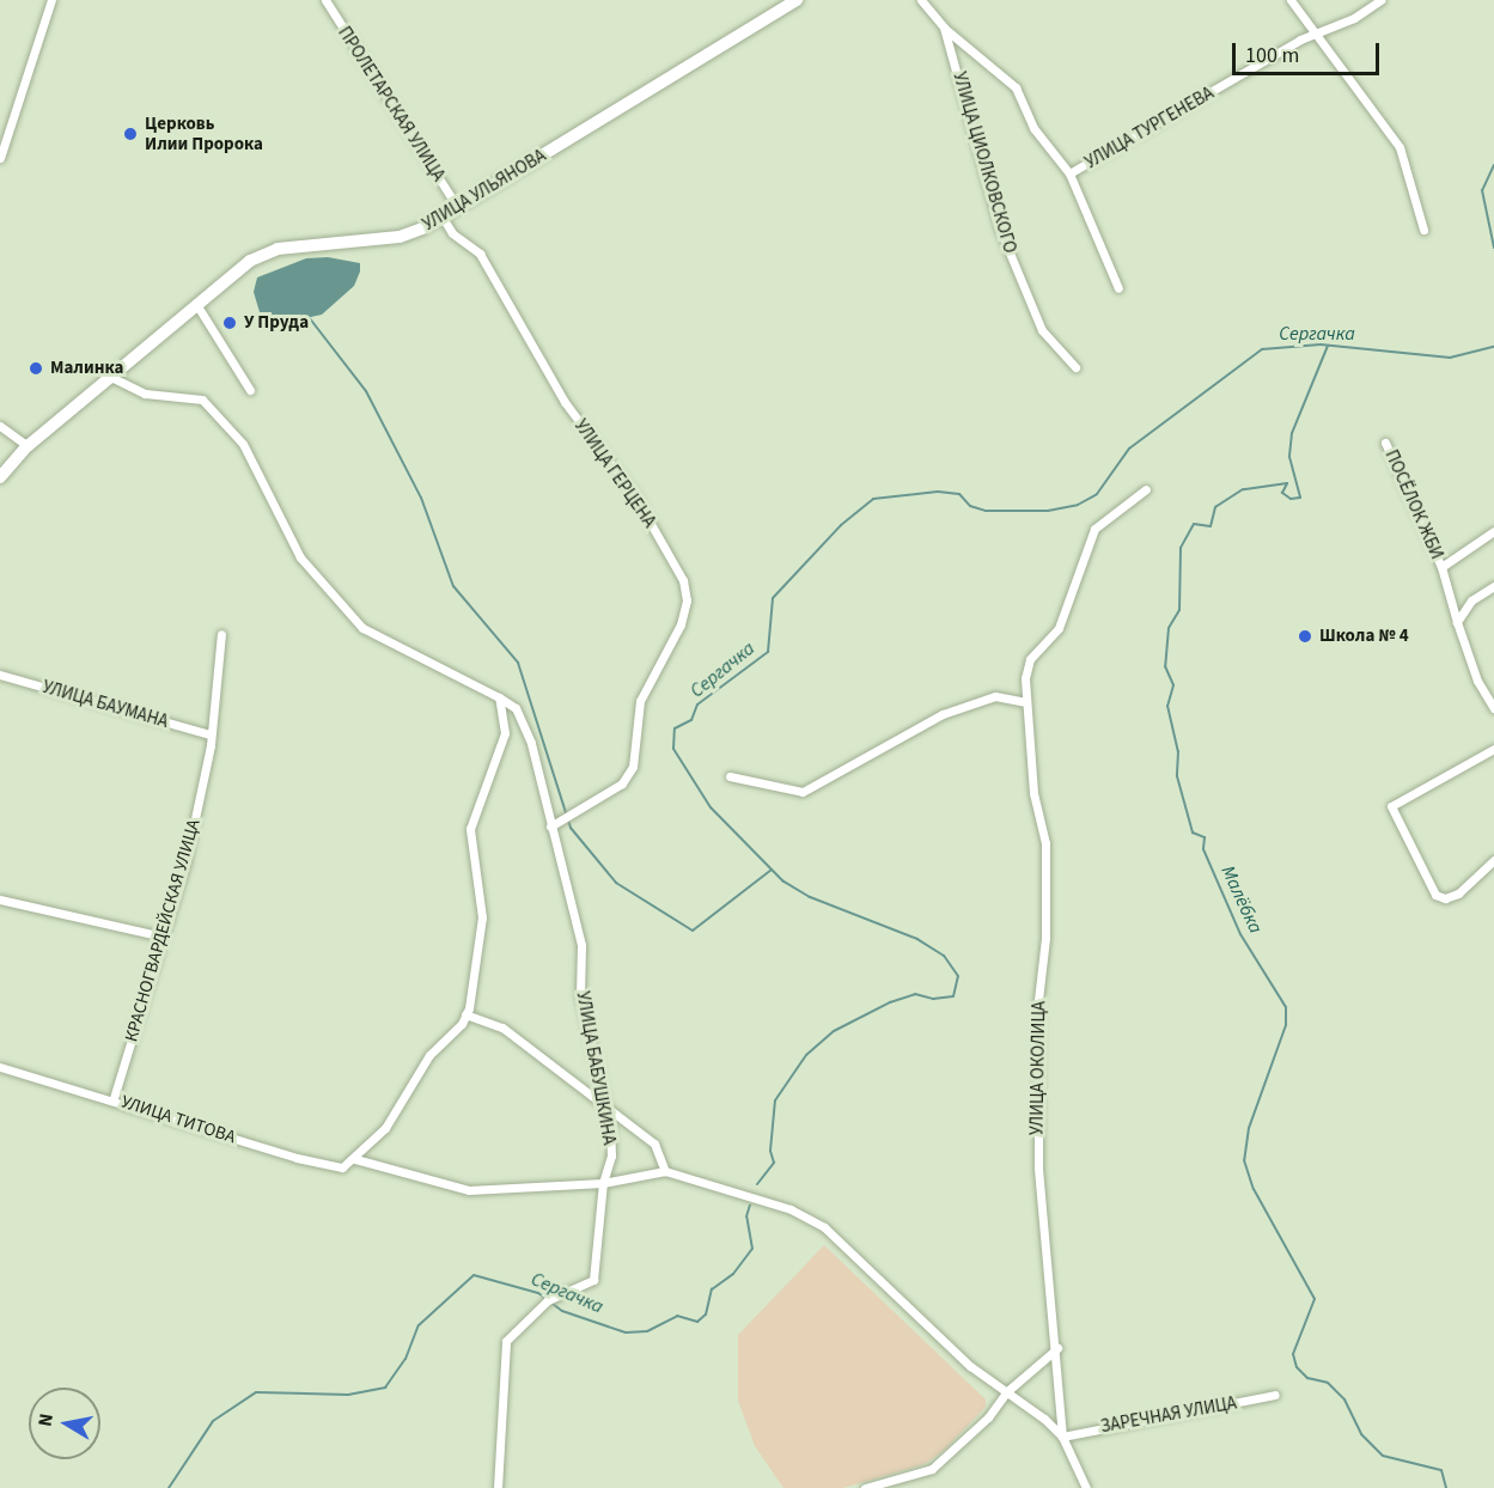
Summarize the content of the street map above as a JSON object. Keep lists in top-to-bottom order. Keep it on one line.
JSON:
{"streets":{"main road":["УЛИЦА УЛЬЯНОВА"],"street":["ПРОЛЕТАРСКАЯ УЛИЦА","УЛИЦА ТУРГЕНЕВА","УЛИЦА ЦИОЛКОВСКОГО","УЛИЦА ГЕРЦЕНА","ПОСЁЛОК ЖБИ","УЛИЦА БАУМАНА","КРАСНОГВАРДЕЙСКАЯ УЛИЦА","УЛИЦА БАБУШКИНА","УЛИЦА ОКОЛИЦА","УЛИЦА ТИТОВА","ЗАРЕЧНАЯ УЛИЦА"]},"crossings":[["ПРОЛЕТАРСКАЯ УЛИЦА","УЛИЦА УЛЬЯНОВА"],["УЛИЦА ТУРГЕНЕВА","УЛИЦА ЦИОЛКОВСКОГО"],["УЛИЦА УЛЬЯНОВА","УЛИЦА ГЕРЦЕНА"],["УЛИЦА ГЕРЦЕНА","УЛИЦА БАБУШКИНА"],["УЛИЦА БАУМАНА","КРАСНОГВАРДЕЙСКАЯ УЛИЦА"],["КРАСНОГВАРДЕЙСКАЯ УЛИЦА","УЛИЦА ТИТОВА"],["УЛИЦА ОКОЛИЦА","ЗАРЕЧНАЯ УЛИЦА"]],"water":["Сергачка","Малёбка"],"places":["Церковь Илии Пророка","У Пруда","Малинка","Школа № 4"],"scale_bar":"100 m","north":"left"}
